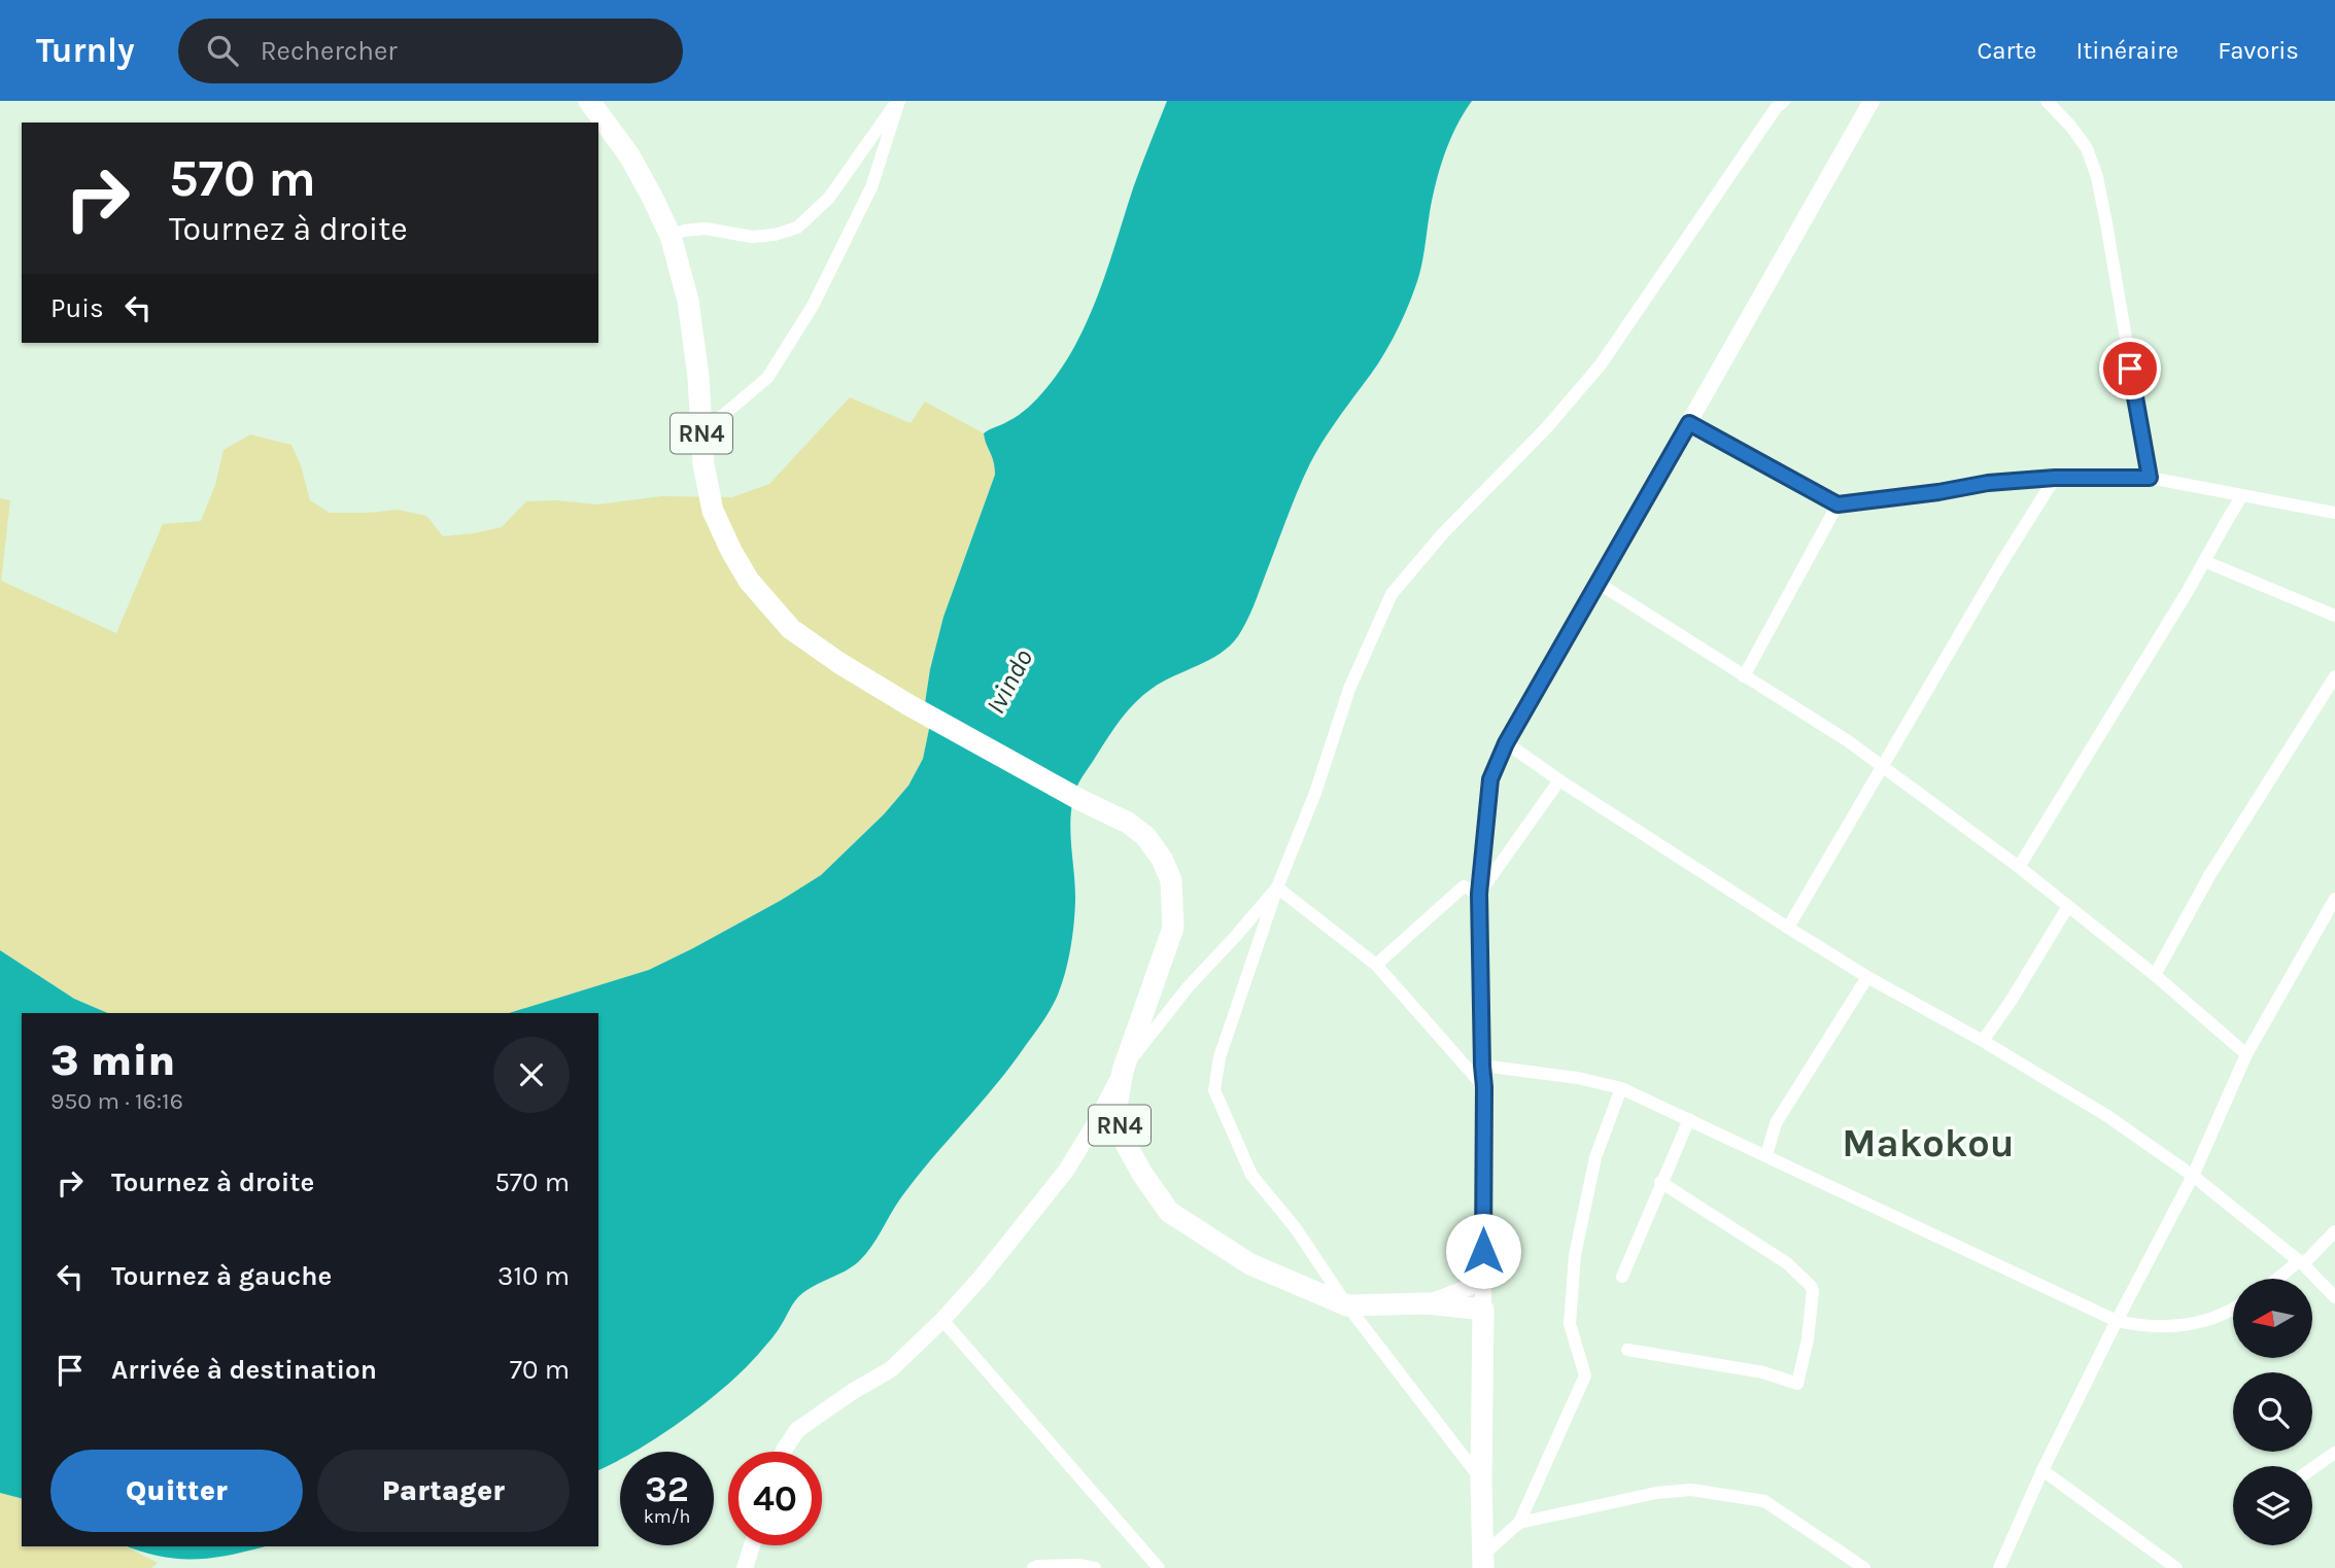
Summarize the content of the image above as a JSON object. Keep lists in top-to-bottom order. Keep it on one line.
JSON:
{"streets":{"highway":["RN4"]},"districts":["Makokou"],"water":["Ivindo"],"north":"left","page":{"header":"Turnly","search":"Rechercher","nav":["Carte","Itinéraire","Favoris"],"turn":["570 m","Tournez à droite"],"then":"Puis","heading":["3 min","950 m · 16:16"],"list":[{"name":"Tournez à droite","value":"570 m"},{"name":"Tournez à gauche","value":"310 m"},{"name":"Arrivée à destination","value":"70 m"}],"buttons":["Quitter","Partager"],"speed":"32 km/h","limit":"40"}}
